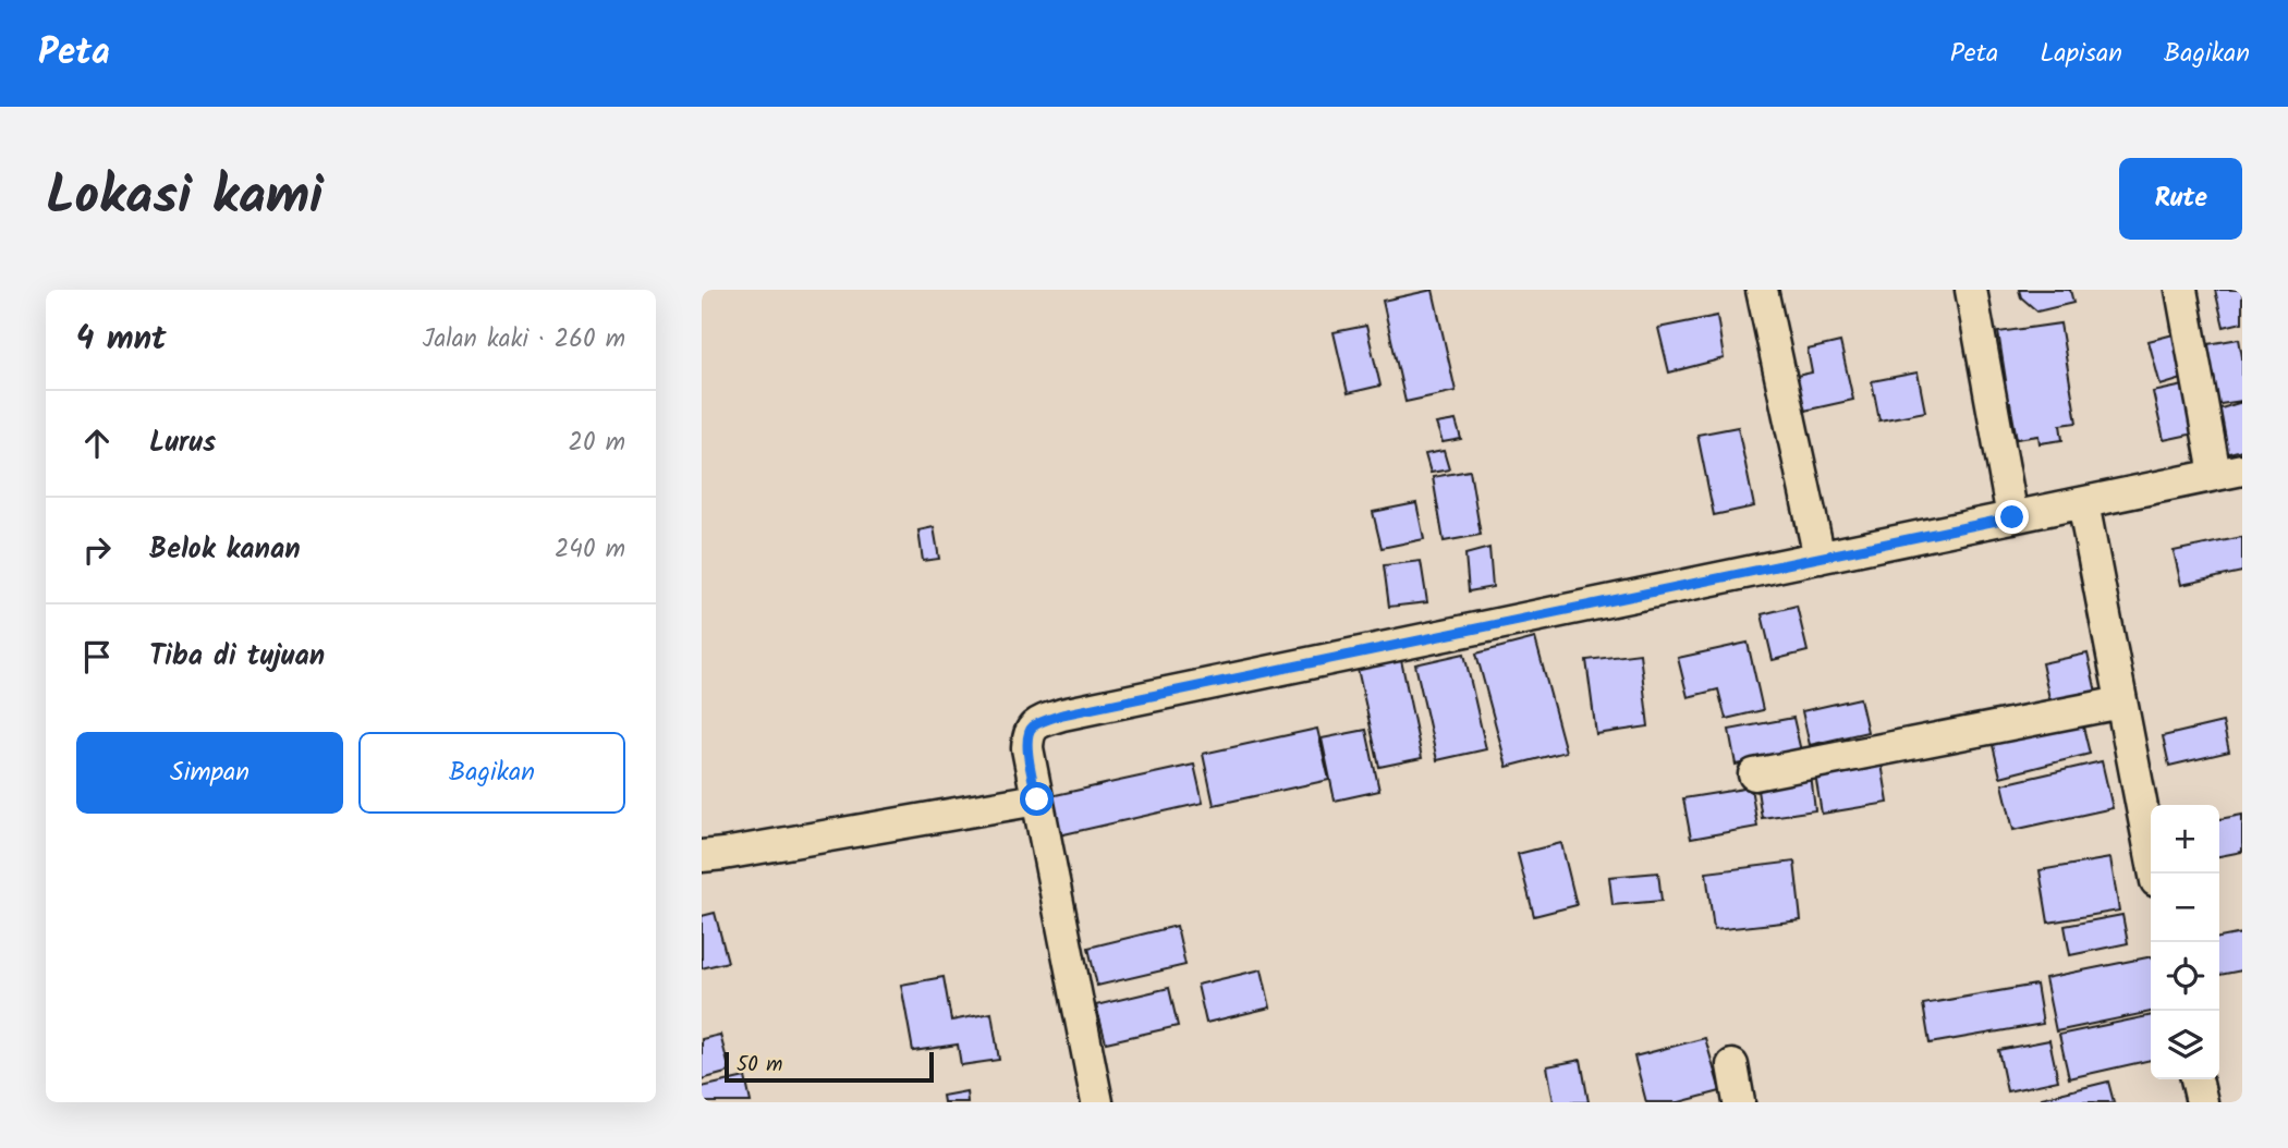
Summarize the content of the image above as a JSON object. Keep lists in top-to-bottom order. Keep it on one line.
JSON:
{"scale_bar":"50 m","page":{"header":"Peta","nav":["Peta","Lapisan","Bagikan"],"title":"Lokasi kami","buttons":["Rute",["Simpan","Bagikan"]],"heading":["4 mnt","Jalan kaki · 260 m"],"list":[["Lurus","20 m"],["Belok kanan","240 m"],"Tiba di tujuan"],"map_buttons":["+","−"],"scale":"50 m"}}
